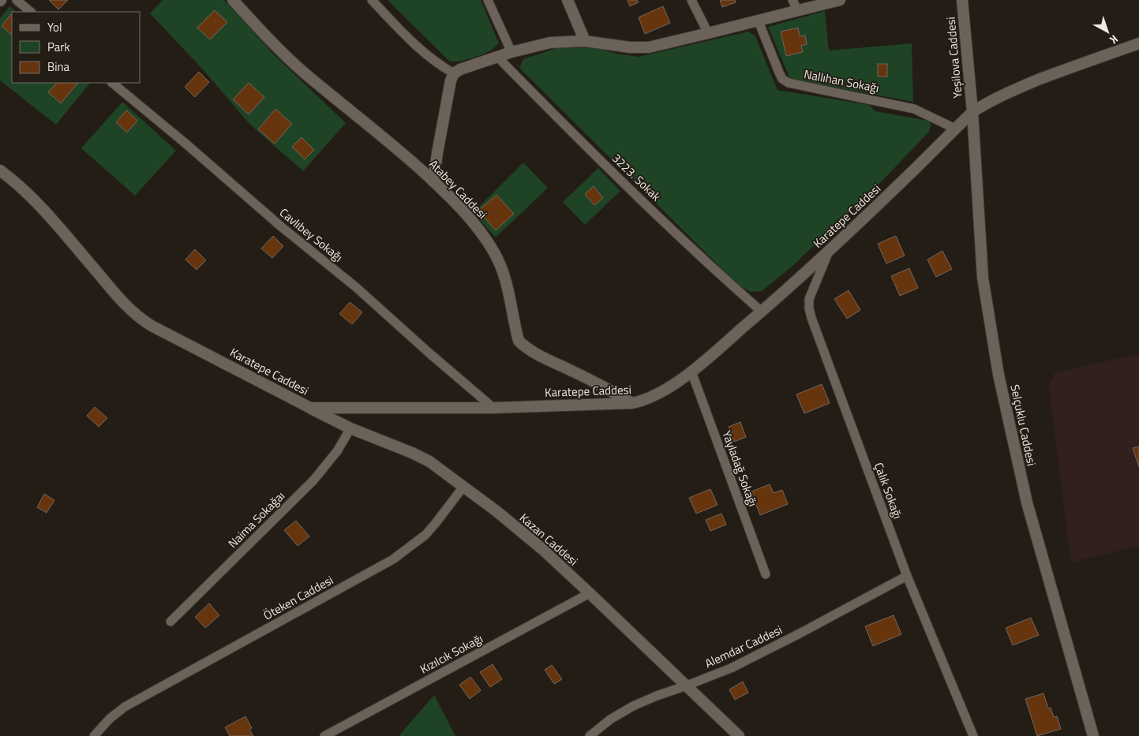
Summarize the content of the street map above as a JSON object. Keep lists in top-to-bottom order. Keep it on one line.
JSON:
{"streets":{"street":["Yeşilova Caddesi","Nallıhan Sokağı","3223. Sokak","Atabey Caddesi","Karatepe Caddesi","Cavlıbey Sokağı","Selçuklu Caddesi","Yayladağ Sokağı","Çalık Sokağı","Naima Sokağaı","Kazan Caddesi","Öteken Caddesi","Alemdar Caddesi","Kızılcık Sokağı"]},"crossings":[["Yeşilova Caddesi","Karatepe Caddesi"],["Yeşilova Caddesi","Selçuklu Caddesi"],["Nallıhan Sokağı","Karatepe Caddesi"],["3223. Sokak","Karatepe Caddesi"],["Atabey Caddesi","Karatepe Caddesi"],["Karatepe Caddesi","Cavlıbey Sokağı"],["Karatepe Caddesi","Selçuklu Caddesi"],["Karatepe Caddesi","Yayladağ Sokağı"],["Karatepe Caddesi","Çalık Sokağı"],["Karatepe Caddesi","Kazan Caddesi"],["Çalık Sokağı","Alemdar Caddesi"],["Naima Sokağaı","Kazan Caddesi"],["Kazan Caddesi","Öteken Caddesi"],["Kazan Caddesi","Alemdar Caddesi"],["Kazan Caddesi","Kızılcık Sokağı"]],"legend":["Yol","Park","Bina"],"north":"bottom right"}
